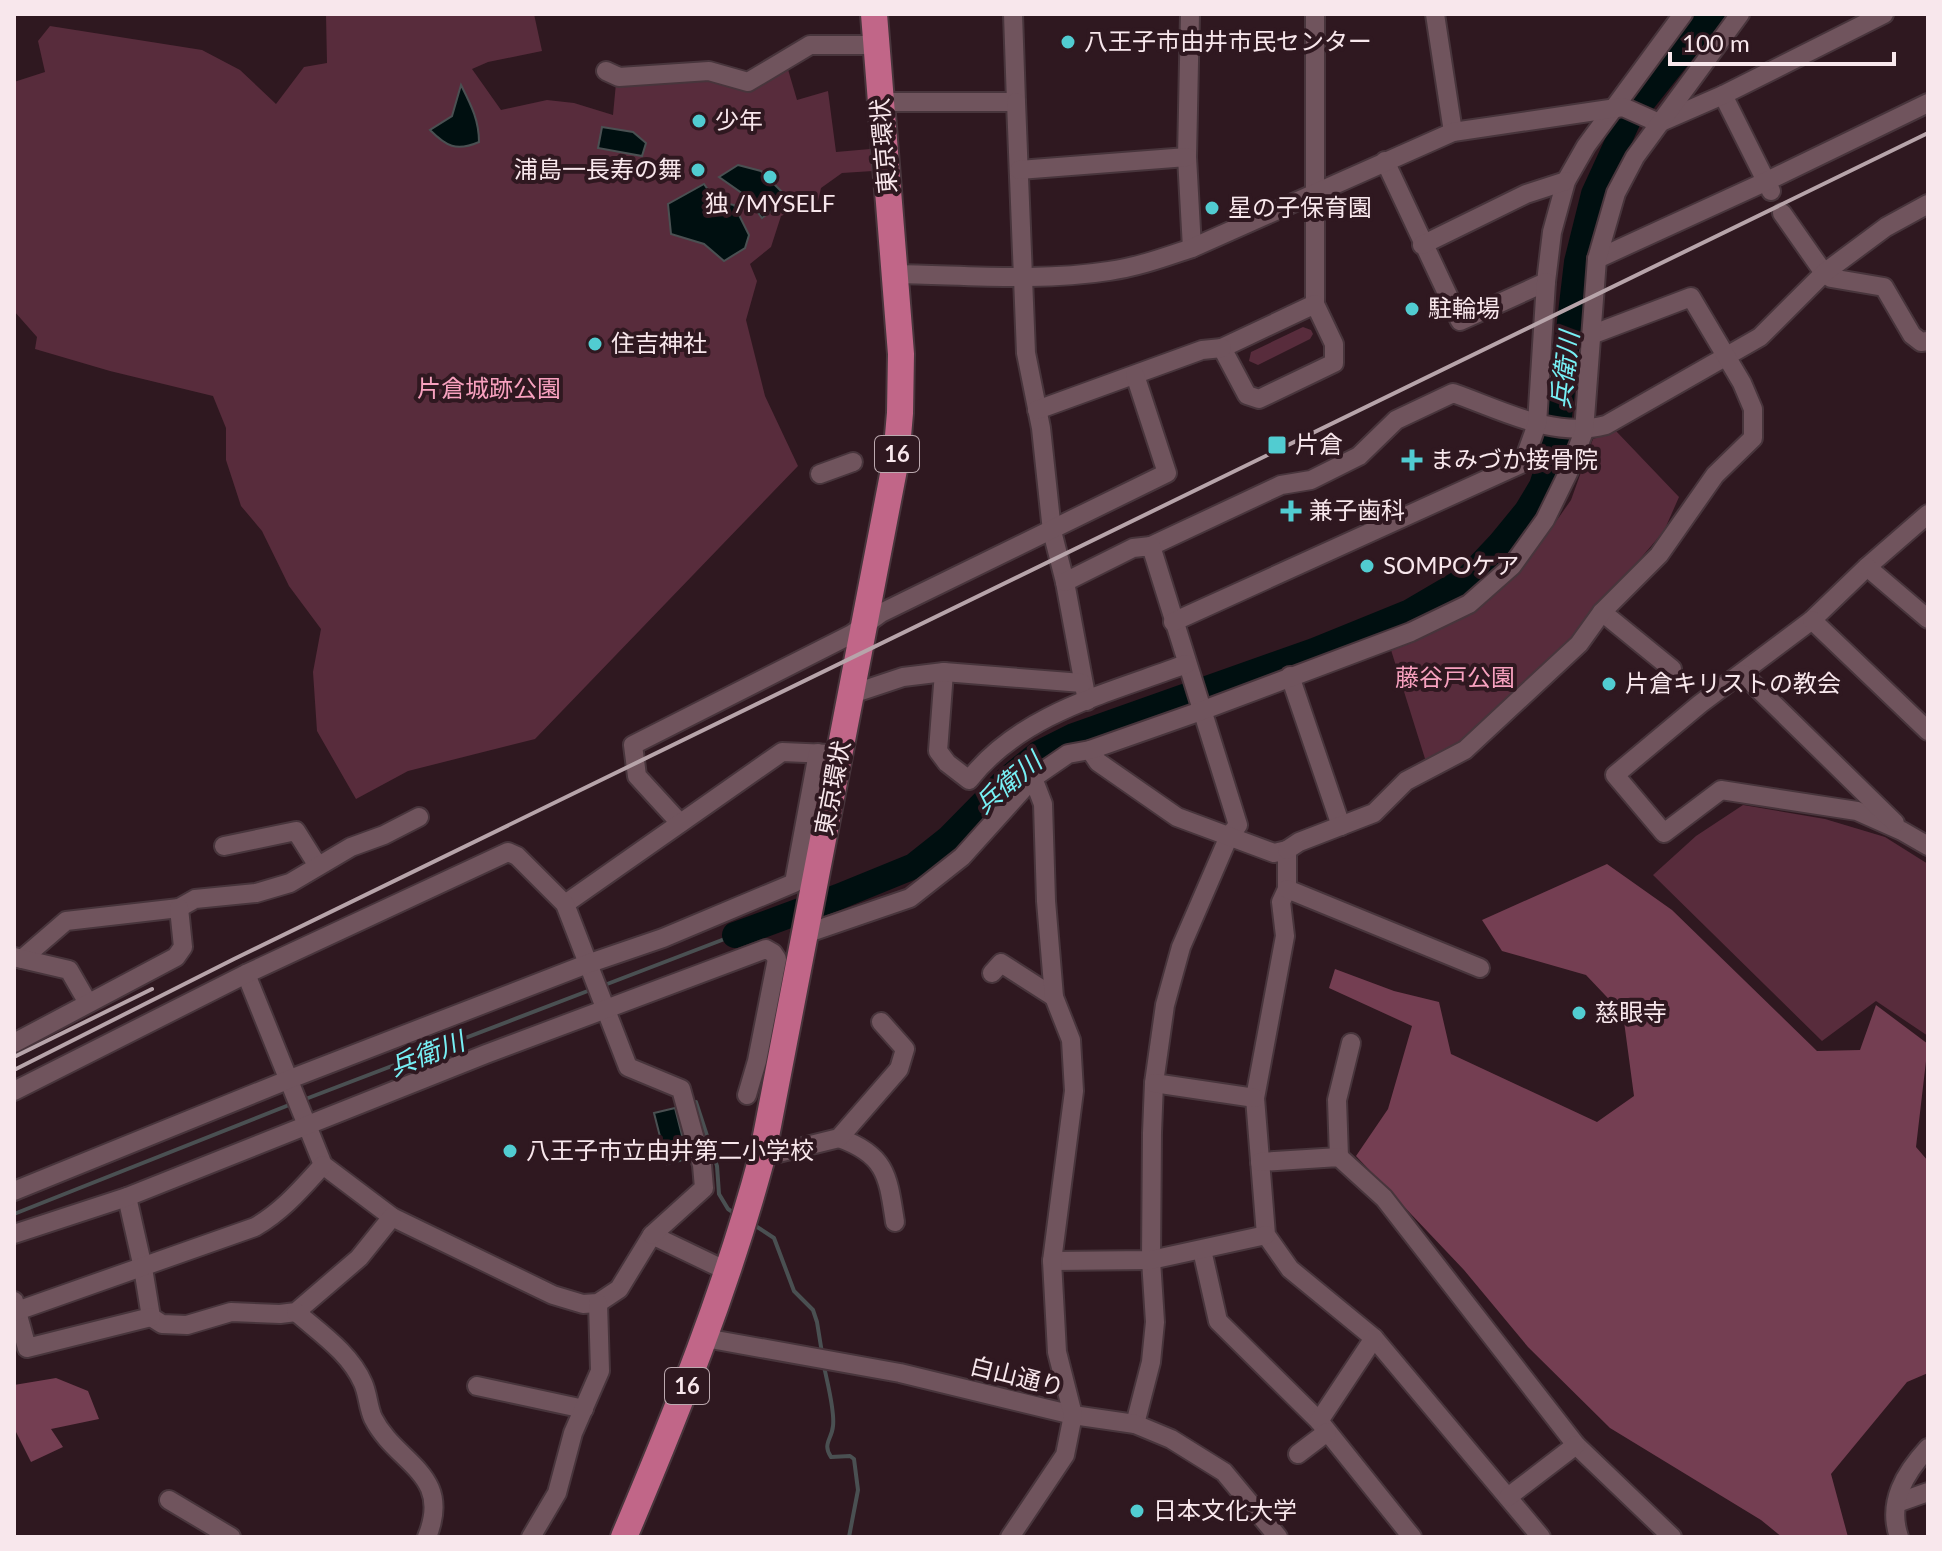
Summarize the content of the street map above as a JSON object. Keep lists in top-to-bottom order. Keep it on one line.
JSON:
{"streets":{"highway":["東京環状","16"],"street":["白山通り"]},"crossings":[["東京環状","白山通り"]],"water":["兵衛川"],"parks":["片倉城跡公園","藤谷戸公園"],"places":{"other":["八王子市由井市民センター","少年","浦島一長寿の舞","独 /MYSELF","星の子保育園","駐輪場","住吉神社","SOMPOケア","片倉キリストの教会","慈眼寺","八王子市立由井第二小学校","日本文化大学"],"transit":["片倉"],"health":["まみづか接骨院","兼子歯科"]},"scale_bar":"100 m"}
